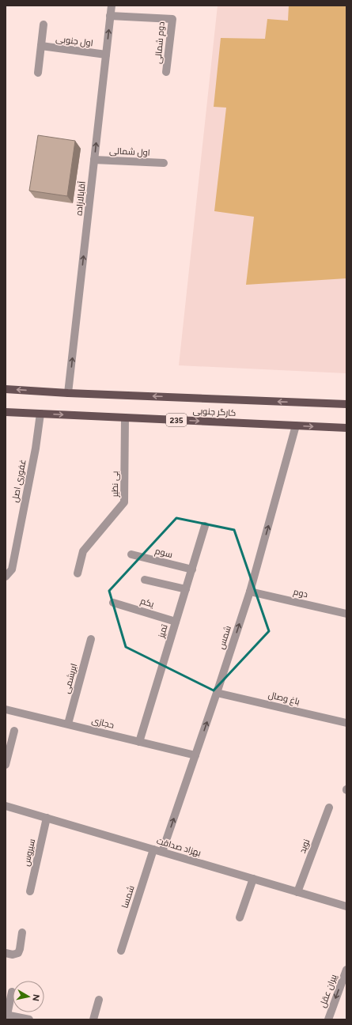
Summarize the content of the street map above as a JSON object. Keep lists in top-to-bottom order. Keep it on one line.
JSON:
{"streets":{"main road":["کارگر جنوبی","235"],"street":["اول جنوبی","دوم شمالی","اول شمالی","آقابالازاده","غفوری اصل","بی نظیر","سوم","دوم","یکم","تمیز","شمس","ابریشمی","باغ وصال","حجازی","نوید","بهزاد صداقت","سیروس","شمسا","پیران عقل"]},"crossings":[["اول جنوبی","آقابالازاده"],["دوم شمالی","آقابالازاده"],["اول شمالی","آقابالازاده"],["آقابالازاده","کارگر جنوبی"],["کارگر جنوبی","غفوری اصل"],["کارگر جنوبی","بی نظیر"],["کارگر جنوبی","شمس"],["سوم","تمیز"],["دوم","شمس"],["یکم","تمیز"],["تمیز","حجازی"],["شمس","باغ وصال"],["شمس","حجازی"],["شمس","بهزاد صداقت"],["ابریشمی","حجازی"],["نوید","بهزاد صداقت"],["بهزاد صداقت","سیروس"],["بهزاد صداقت","شمسا"]],"one_way":["آقابالازاده","شمس","پیران عقل"],"north":"right"}
